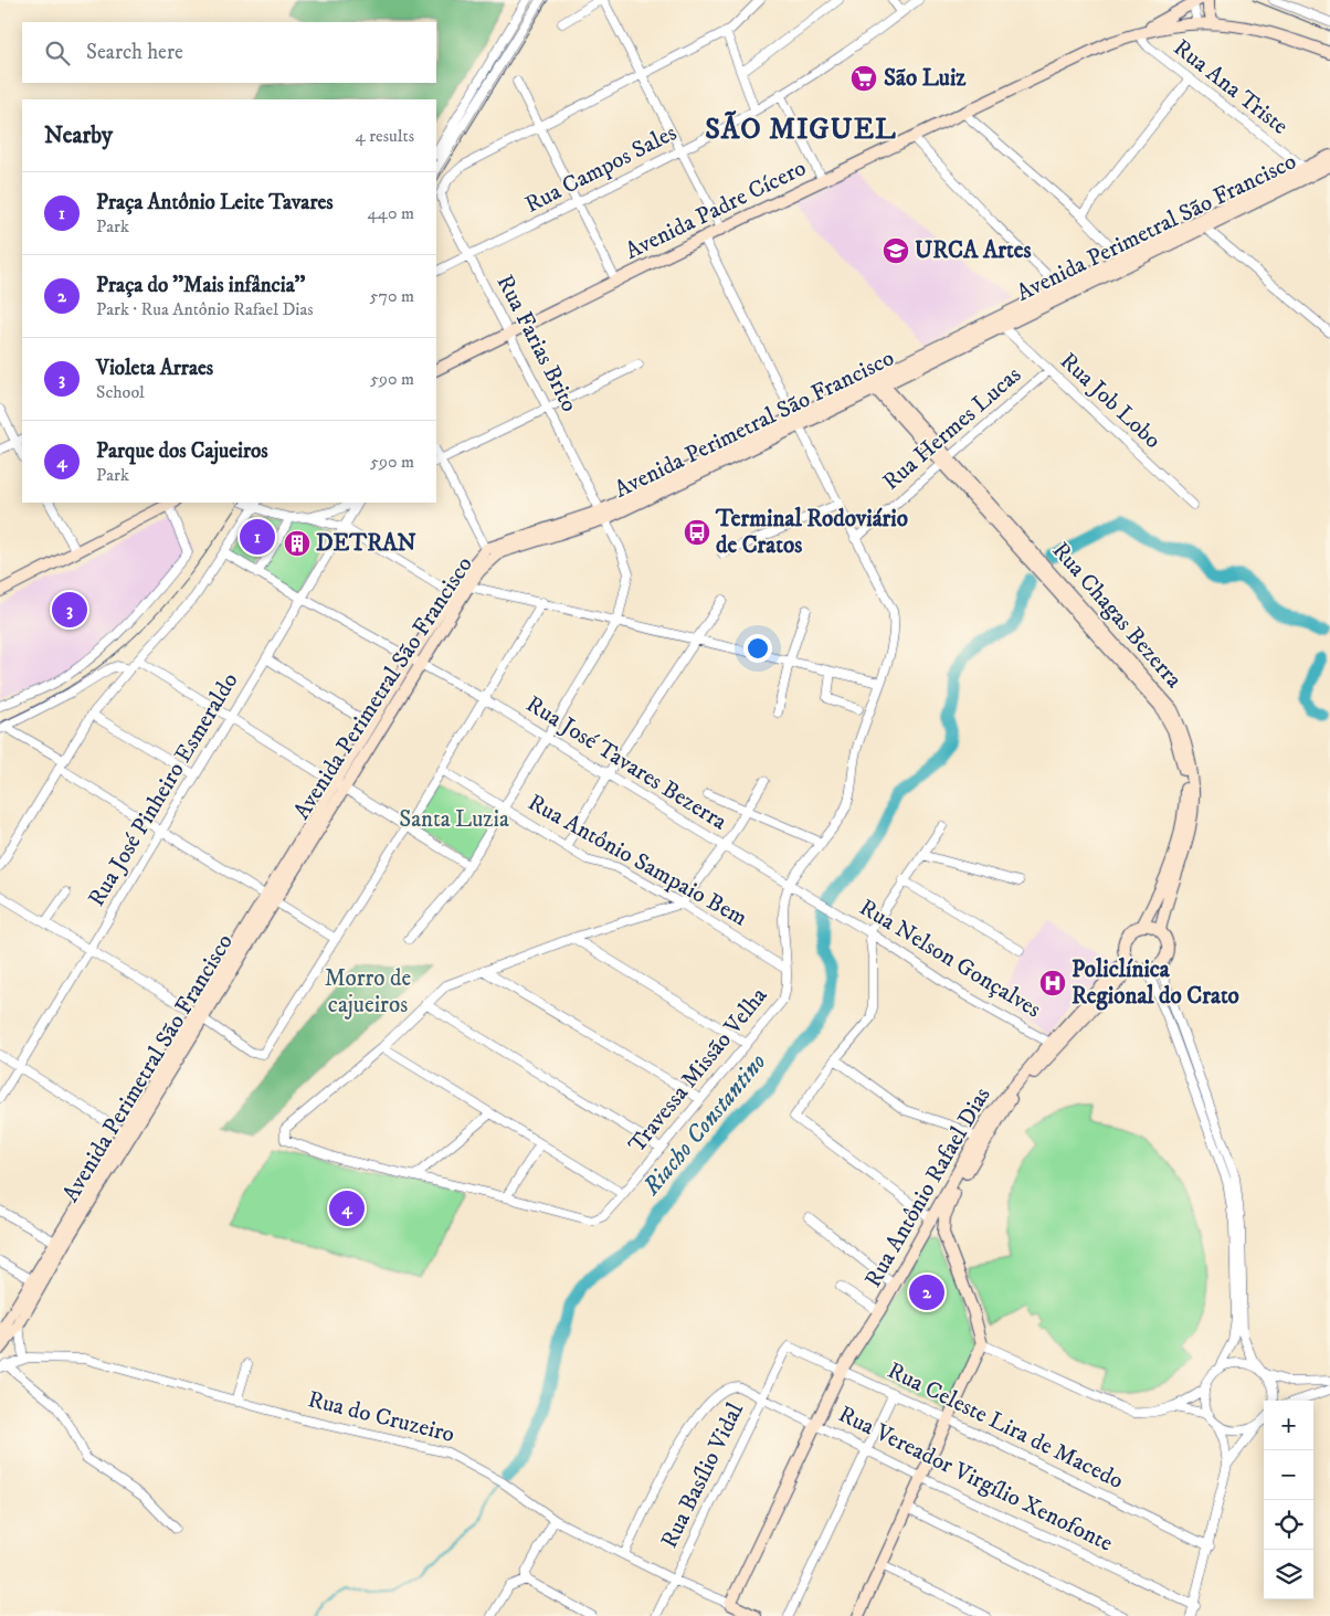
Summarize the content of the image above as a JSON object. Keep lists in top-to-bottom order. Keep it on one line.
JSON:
{"streets":{"main road":["Avenida Padre Cícero","Avenida Perimetral São Francisco","Rua Chagas Bezerra","Rua Antônio Rafael Dias","Rua do Cruzeiro"],"street":["Rua Ana Triste","Rua Campos Sales","Rua Farias Brito","Rua Job Lobo","Rua Hermes Lucas","Rua José Tavares Bezerra","Rua José Pinheiro Esmeraldo","Rua Antônio Sampaio Bem","Rua Nelson Gonçalves","Travessa Missão Velha","Rua Celeste Lira de Macedo","Rua Basílio Vidal","Rua Vereador Virgílio Xenofonte"]},"crossings":[["Rua Ana Triste","Avenida Padre Cícero"],["Rua Ana Triste","Avenida Perimetral São Francisco"],["Rua Campos Sales","Rua Farias Brito"],["Avenida Padre Cícero","Rua Farias Brito"],["Avenida Perimetral São Francisco","Rua Farias Brito"],["Avenida Perimetral São Francisco","Rua Job Lobo"],["Avenida Perimetral São Francisco","Rua Chagas Bezerra"],["Avenida Perimetral São Francisco","Rua José Tavares Bezerra"],["Rua Farias Brito","Rua José Tavares Bezerra"],["Rua Farias Brito","Rua Antônio Sampaio Bem"],["Rua Job Lobo","Rua Hermes Lucas"],["Rua Hermes Lucas","Rua Chagas Bezerra"],["Rua Chagas Bezerra","Rua Antônio Rafael Dias"],["Rua José Tavares Bezerra","Rua José Pinheiro Esmeraldo"],["Rua José Tavares Bezerra","Rua Nelson Gonçalves"],["Rua José Tavares Bezerra","Travessa Missão Velha"],["Rua Antônio Sampaio Bem","Travessa Missão Velha"],["Rua Nelson Gonçalves","Rua Antônio Rafael Dias"],["Rua Antônio Rafael Dias","Rua do Cruzeiro"],["Rua Antônio Rafael Dias","Rua Celeste Lira de Macedo"],["Rua Antônio Rafael Dias","Rua Vereador Virgílio Xenofonte"],["Rua do Cruzeiro","Rua Basílio Vidal"],["Rua do Cruzeiro","Rua Vereador Virgílio Xenofonte"],["Rua Celeste Lira de Macedo","Rua Basílio Vidal"],["Rua Basílio Vidal","Rua Vereador Virgílio Xenofonte"]],"districts":["SÃO MIGUEL"],"water":["Riacho Constantino"],"parks":["Santa Luzia","Morro de cajueiros"],"places":{"supermarket":["São Luiz"],"school or university":["URCA Artes"],"bus stop":["Terminal Rodoviário de Cratos"],"building":["DETRAN"],"hospital":["Policlínica Regional do Crato"]},"page":{"search":"Search here","heading":["Nearby","4 results"],"list":[{"mark":"1","name":"Praça Antônio Leite Tavares","note":"Park","value":"440 m"},{"mark":"2","name":"Praça do ''Mais infância''","note":"Park · Rua Antônio Rafael Dias","value":"570 m"},{"mark":"3","name":"Violeta Arraes","note":"School","value":"590 m"},{"mark":"4","name":"Parque dos Cajueiros","note":"Park","value":"590 m"}],"pins":["1","3","4","2"],"map_buttons":["+","−"]}}
